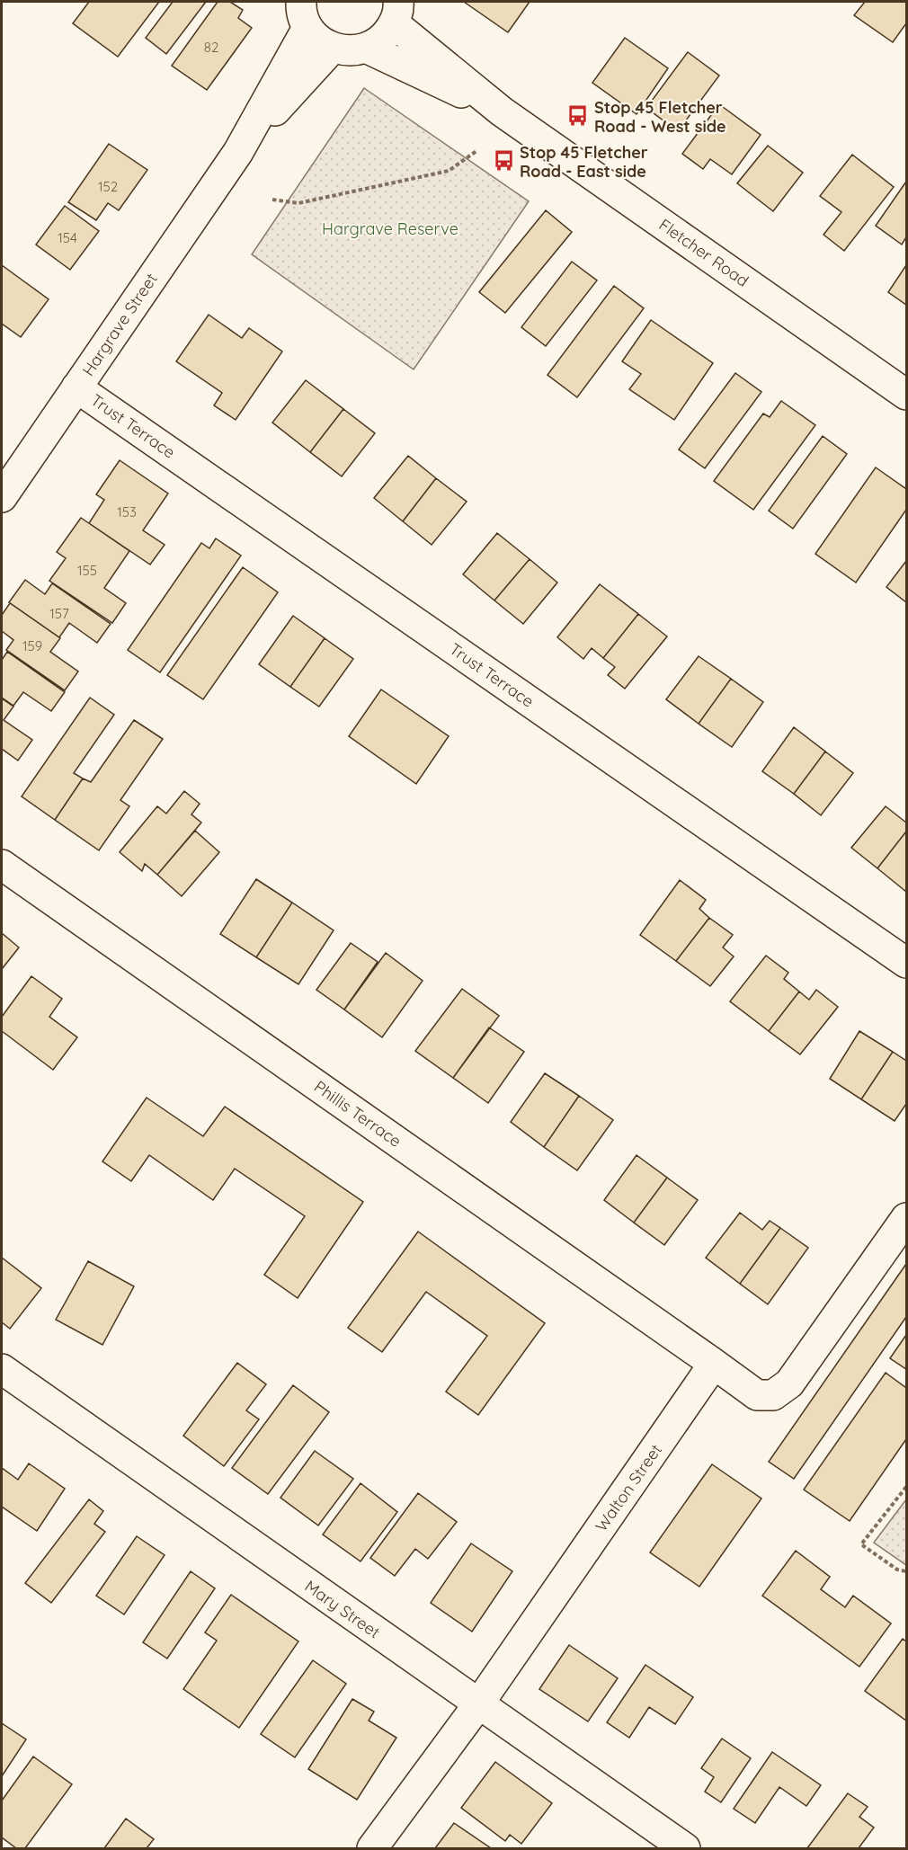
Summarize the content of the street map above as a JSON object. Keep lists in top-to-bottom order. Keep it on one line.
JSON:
{"streets":{"street":["Fletcher Road","Hargrave Street","Trust Terrace","Phillis Terrace","Walton Street","Mary Street"]},"crossings":[["Hargrave Street","Trust Terrace"],["Phillis Terrace","Walton Street"],["Walton Street","Mary Street"]],"parks":["Hargrave Reserve"],"places":{"bus stop":["Stop 45 Fletcher Road - West side","Stop 45 Fletcher Road - East side"]},"house_numbers":["82","152","154","153","155","157","159"]}
